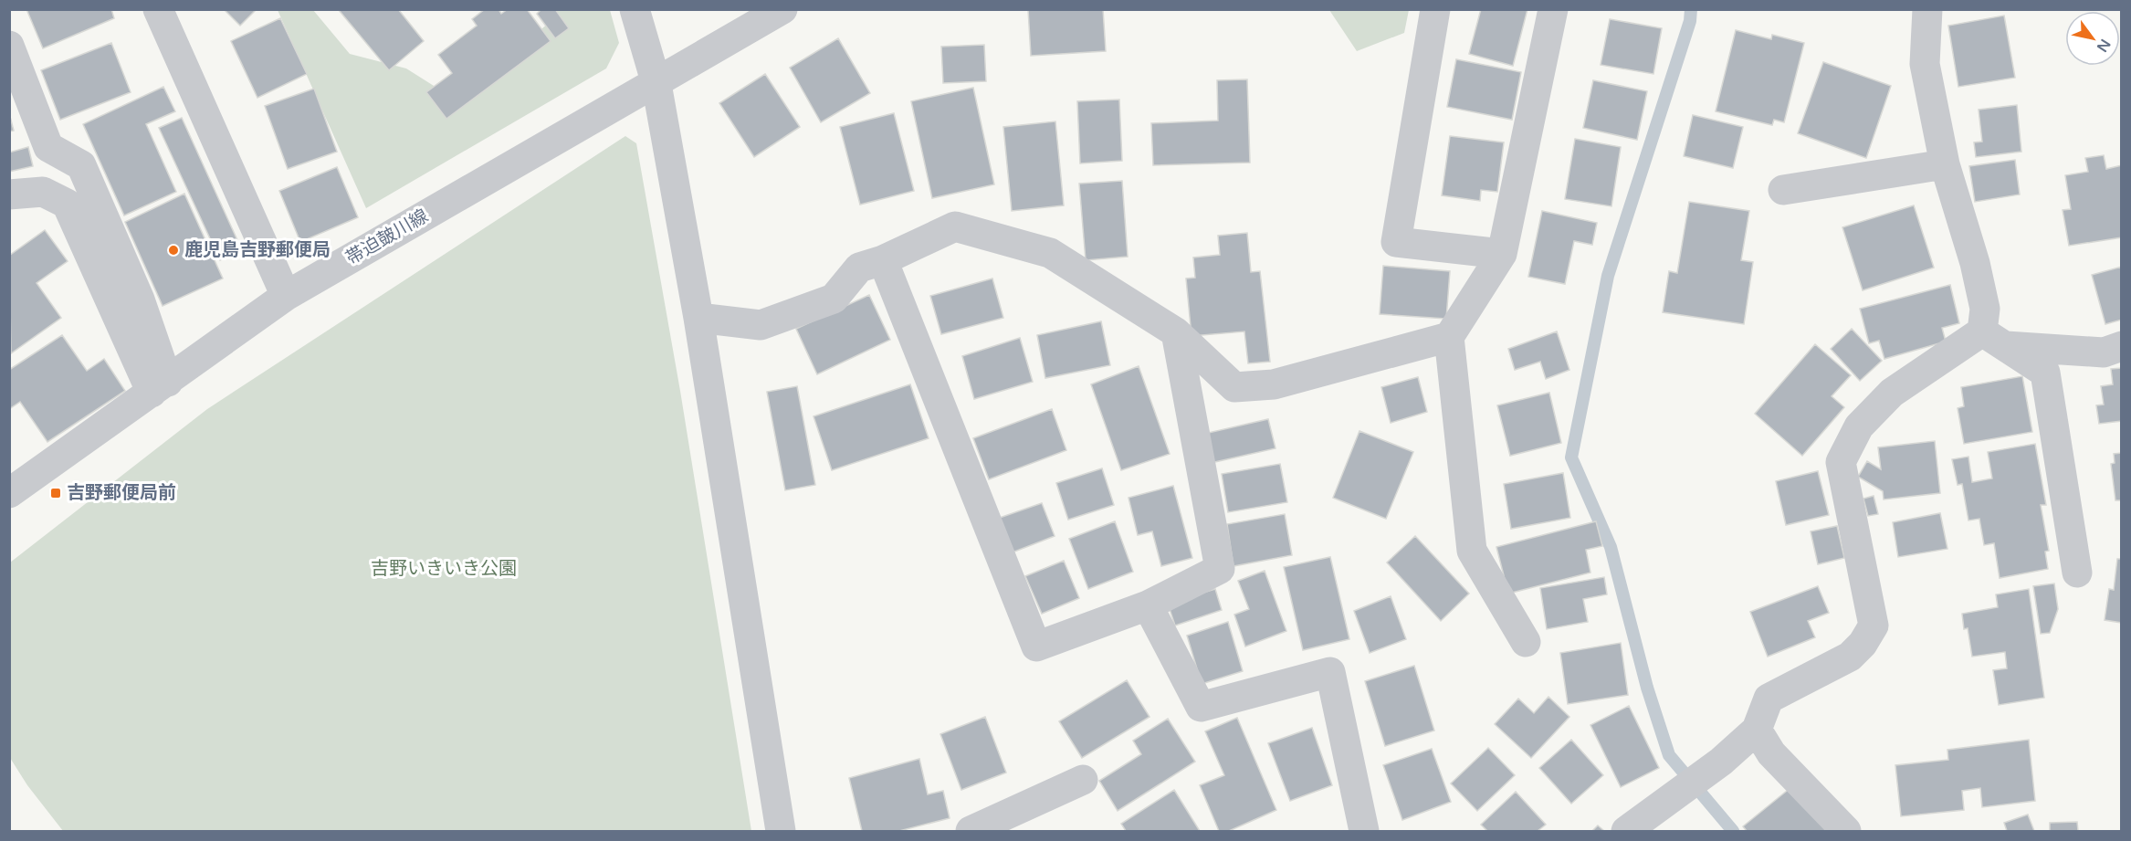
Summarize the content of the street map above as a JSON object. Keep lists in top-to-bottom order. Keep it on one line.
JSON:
{"streets":{"street":["帯迫皷川線"]},"parks":["吉野いきいき公園"],"places":{"other":["鹿児島吉野郵便局"],"transit":["吉野郵便局前"]},"north":"bottom right"}
